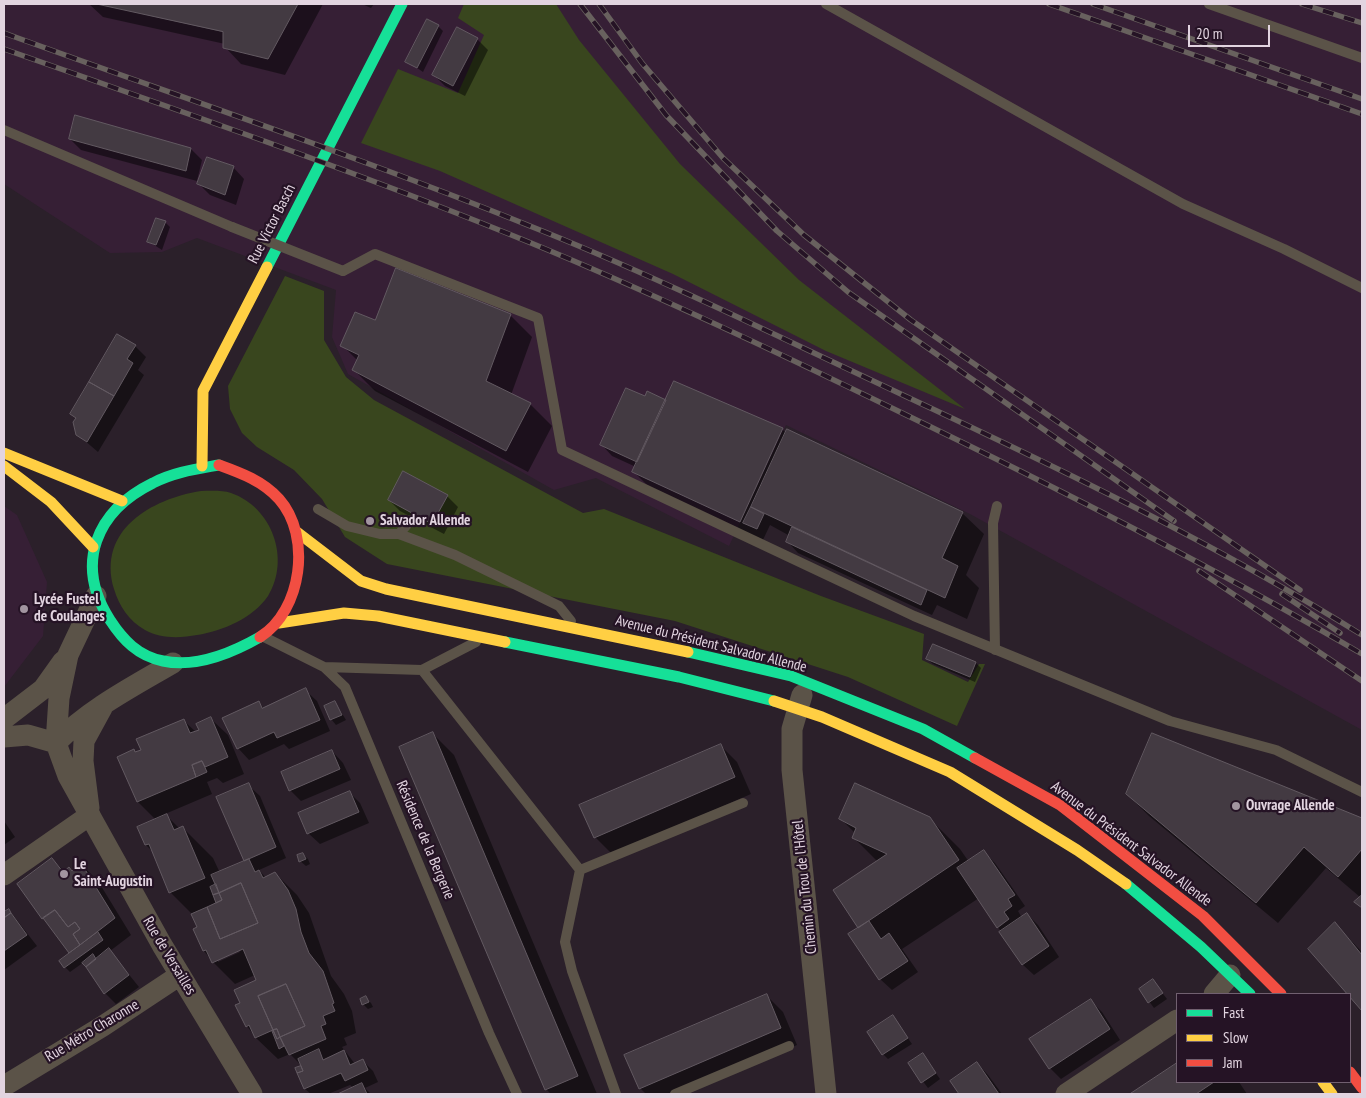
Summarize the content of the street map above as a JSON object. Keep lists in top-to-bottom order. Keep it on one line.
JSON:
{"streets":{"street":["Rue Victor Basch","Avenue du Président Salvador Allende","Chemin du Trou de l'Hôtel","Rue de Versailles","Rue Métro Charonne"],"lane":["Résidence de la Bergerie"]},"crossings":[["Avenue du Président Salvador Allende","Chemin du Trou de l'Hôtel"],["Rue de Versailles","Rue Métro Charonne"]],"places":["Salvador Allende","Lycée Fustel de Coulanges","Ouvrage Allende","Le Saint-Augustin"],"legend":["Fast","Slow","Jam"],"scale_bar":"20 m"}
